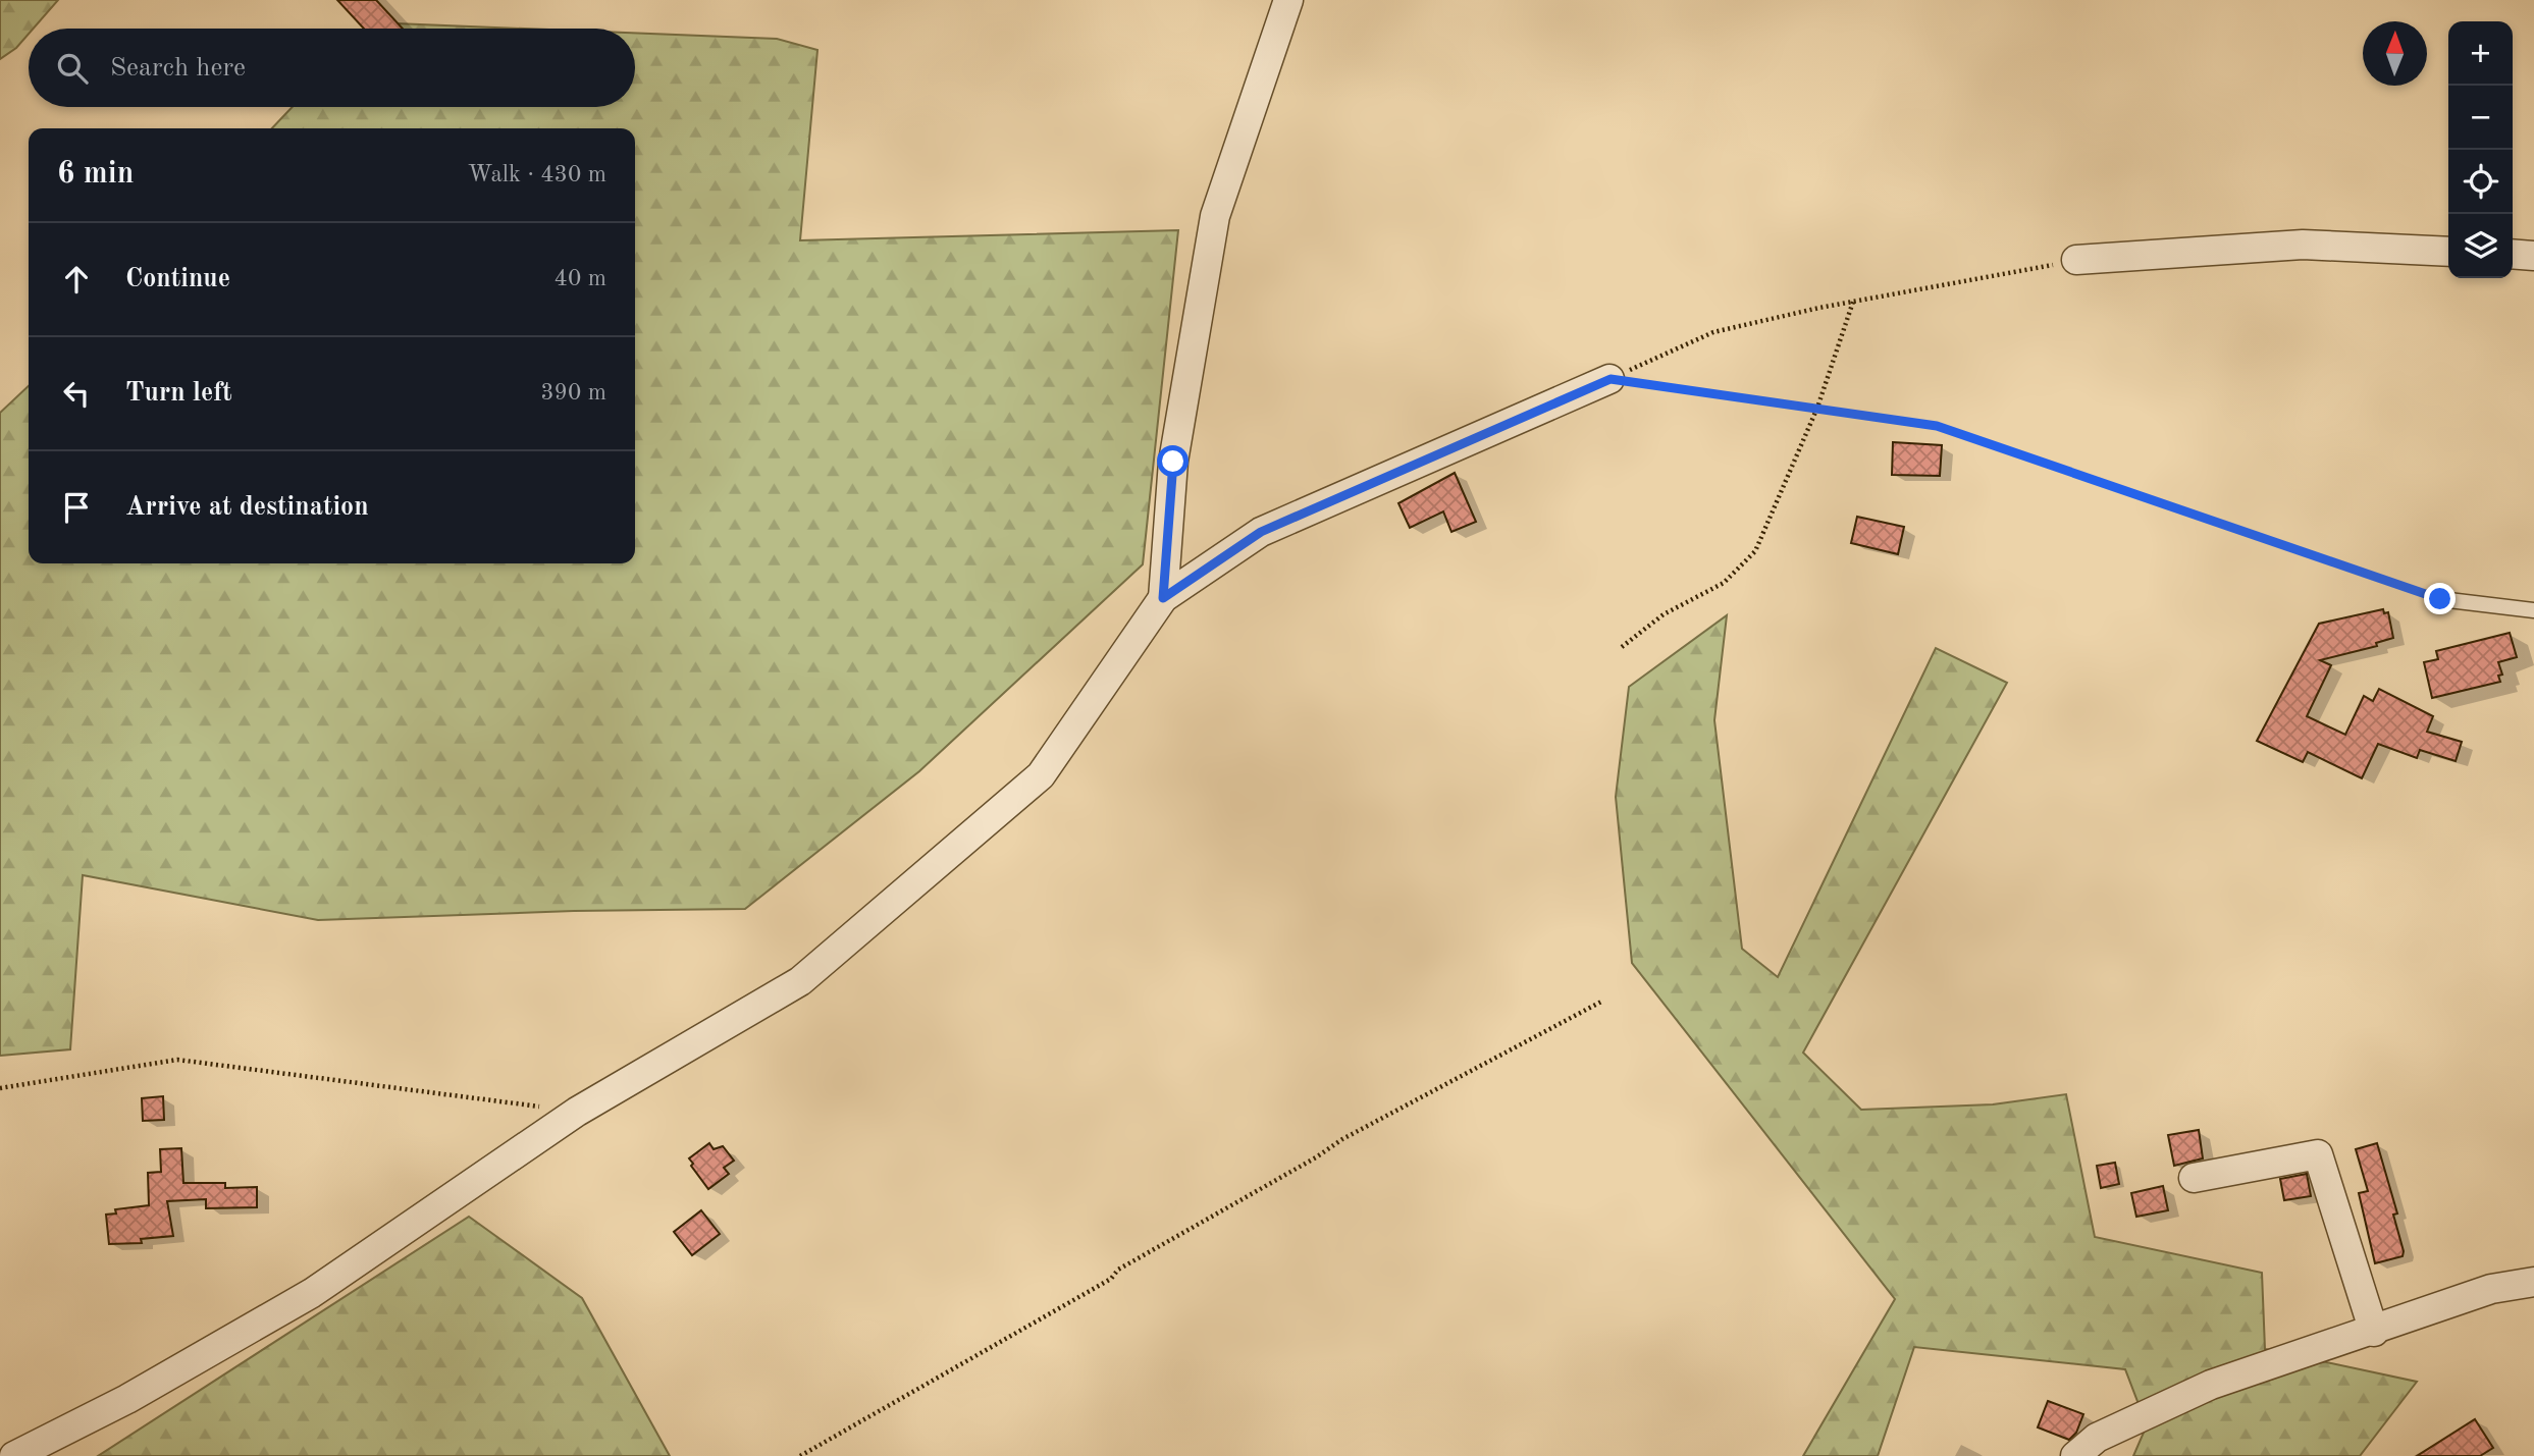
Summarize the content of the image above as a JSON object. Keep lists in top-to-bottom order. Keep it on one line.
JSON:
{"north":"top","page":{"map_buttons":["+","−"],"search":"Search here","heading":["6 min","Walk · 430 m"],"list":[["Continue","40 m"],["Turn left","390 m"],"Arrive at destination"]}}
